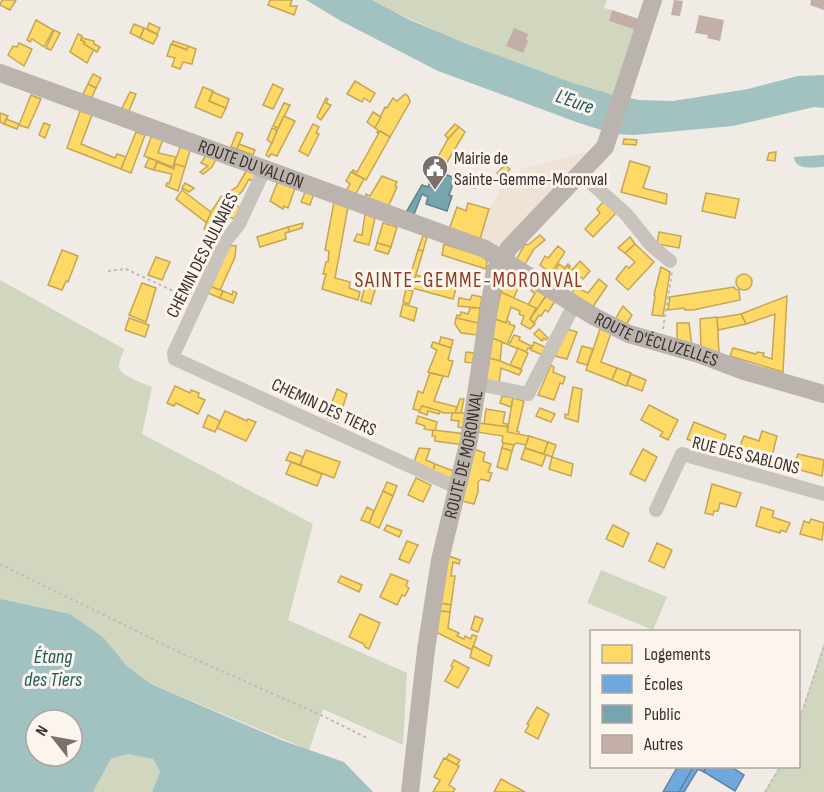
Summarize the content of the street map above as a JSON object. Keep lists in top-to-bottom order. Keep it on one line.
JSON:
{"streets":{"street":["ROUTE DU VALLON","CHEMIN DES AULNAIES","ROUTE D'ÉCLUZELLES","CHEMIN DES TIERS","ROUTE DE MORONVAL","RUE DES SABLONS"]},"crossings":[["ROUTE DU VALLON","CHEMIN DES AULNAIES"],["ROUTE DU VALLON","ROUTE D'ÉCLUZELLES"],["ROUTE DU VALLON","ROUTE DE MORONVAL"],["CHEMIN DES AULNAIES","CHEMIN DES TIERS"],["ROUTE D'ÉCLUZELLES","ROUTE DE MORONVAL"],["CHEMIN DES TIERS","ROUTE DE MORONVAL"]],"districts":["SAINTE-GEMME-MORONVAL"],"water":["L'Eure","Étang des Tiers"],"places":{"public building":["Mairie de Sainte-Gemme-Moronval"]},"legend":["Logements","Écoles","Public","Autres"],"north":"top left"}
